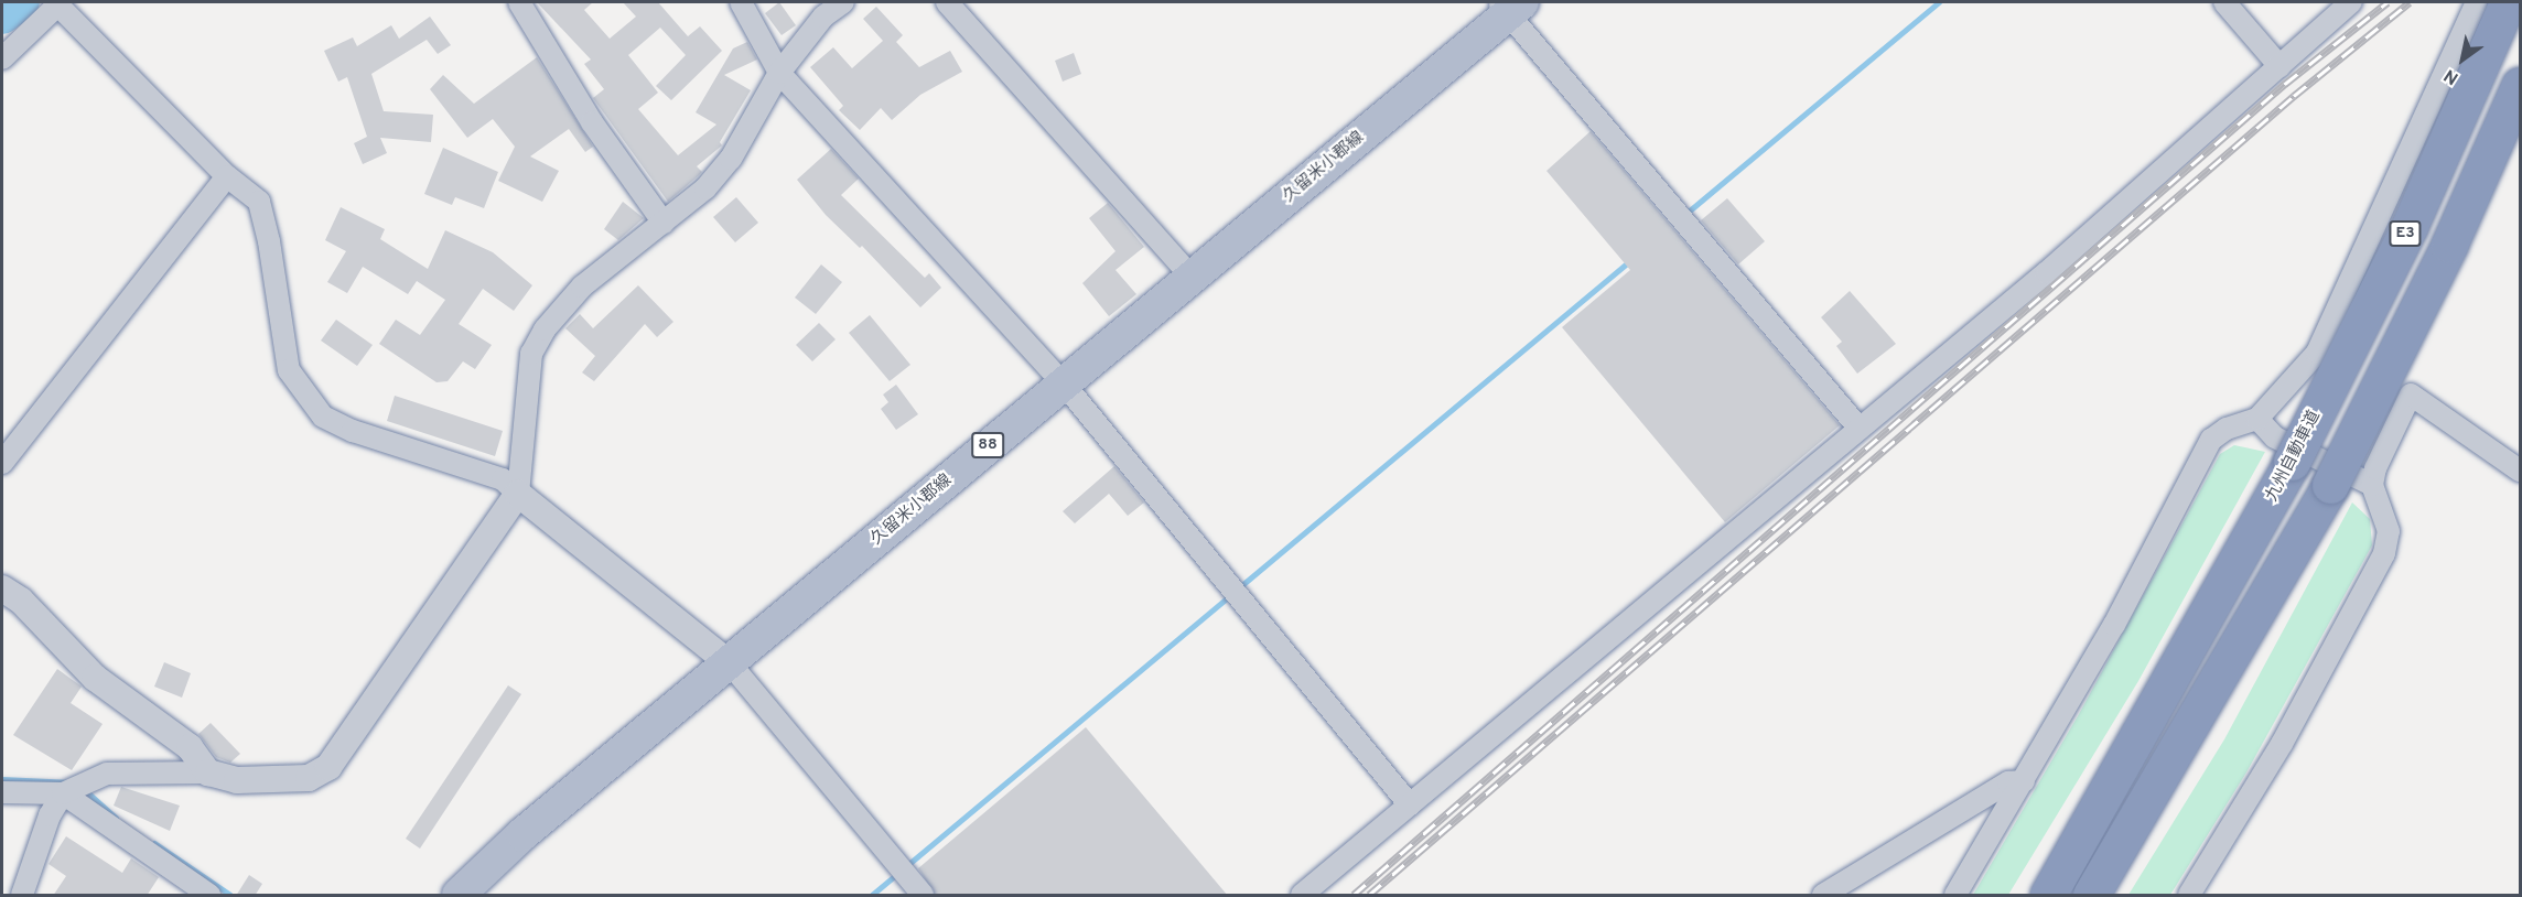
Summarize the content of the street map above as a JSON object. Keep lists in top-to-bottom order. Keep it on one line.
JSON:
{"streets":{"highway":["E3","九州自動車道"],"main road":["久留米小郡線","88"]},"north":"bottom left"}
